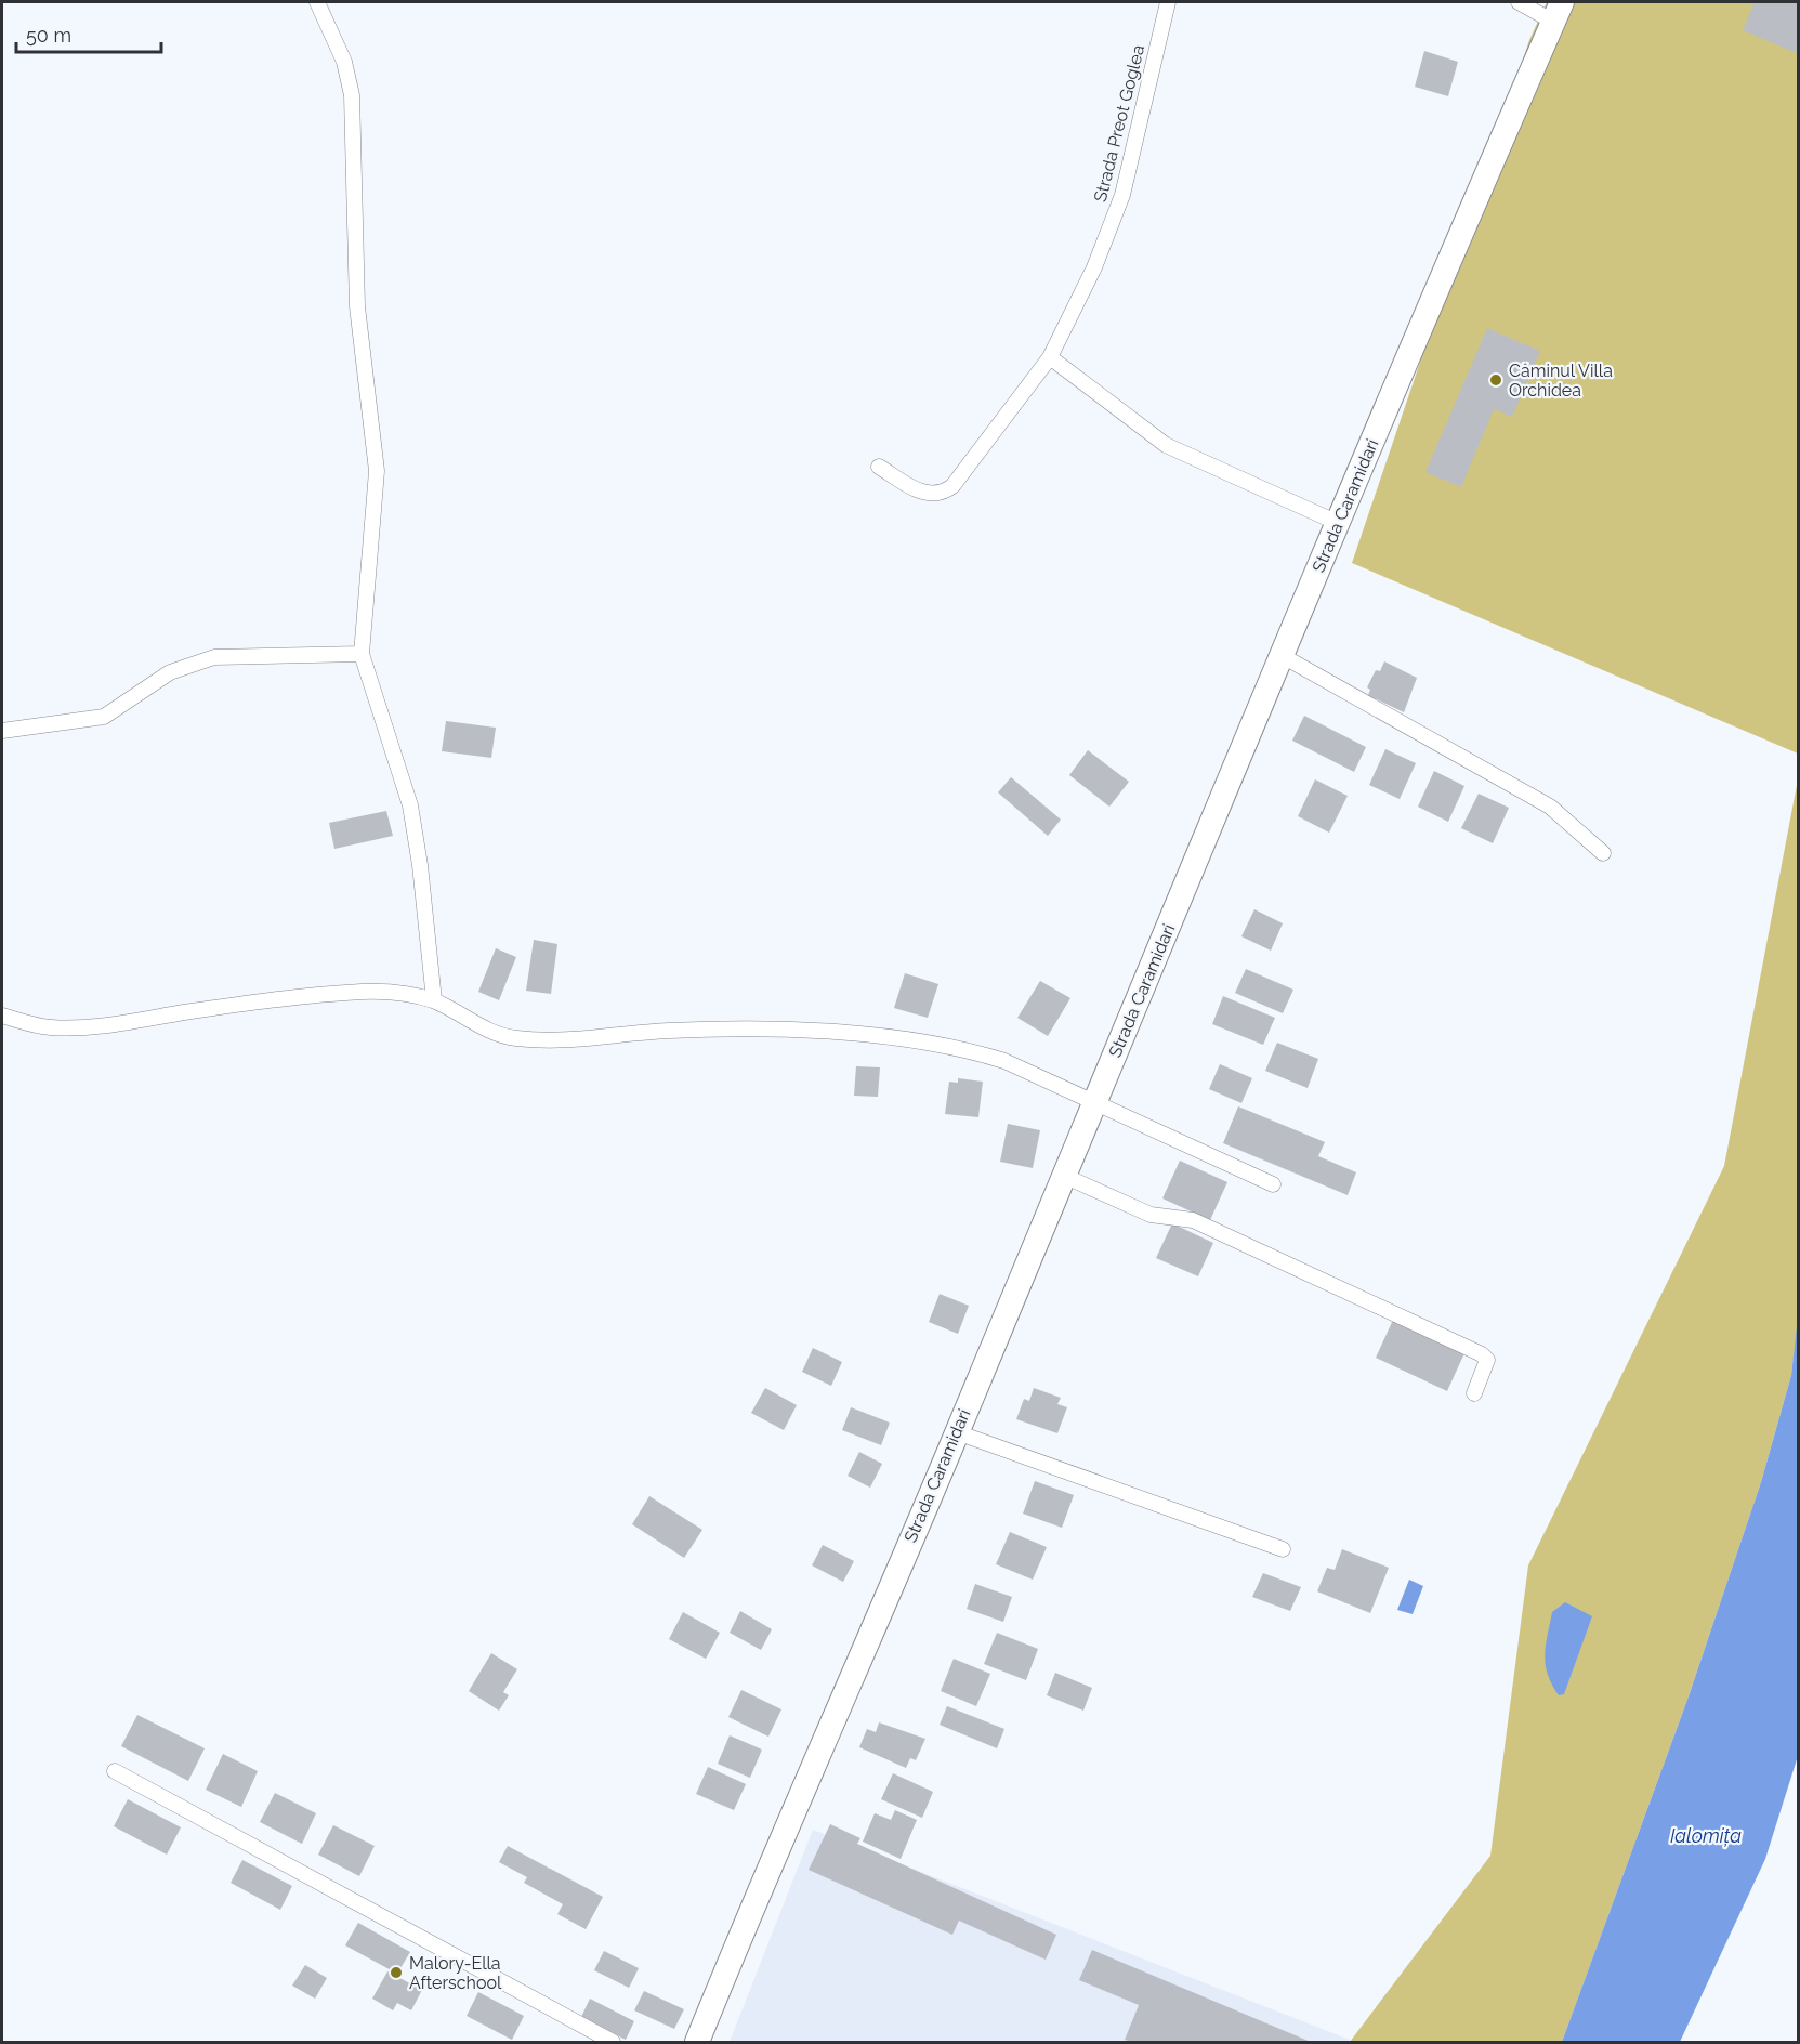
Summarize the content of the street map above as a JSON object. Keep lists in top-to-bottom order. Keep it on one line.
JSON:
{"streets":{"main road":["Strada Caramidari"],"street":["Strada Preot Goglea"]},"water":["Ialomița"],"places":["Căminul Villa Orchidea","Malory-Ella Afterschool"],"scale_bar":"50 m"}
